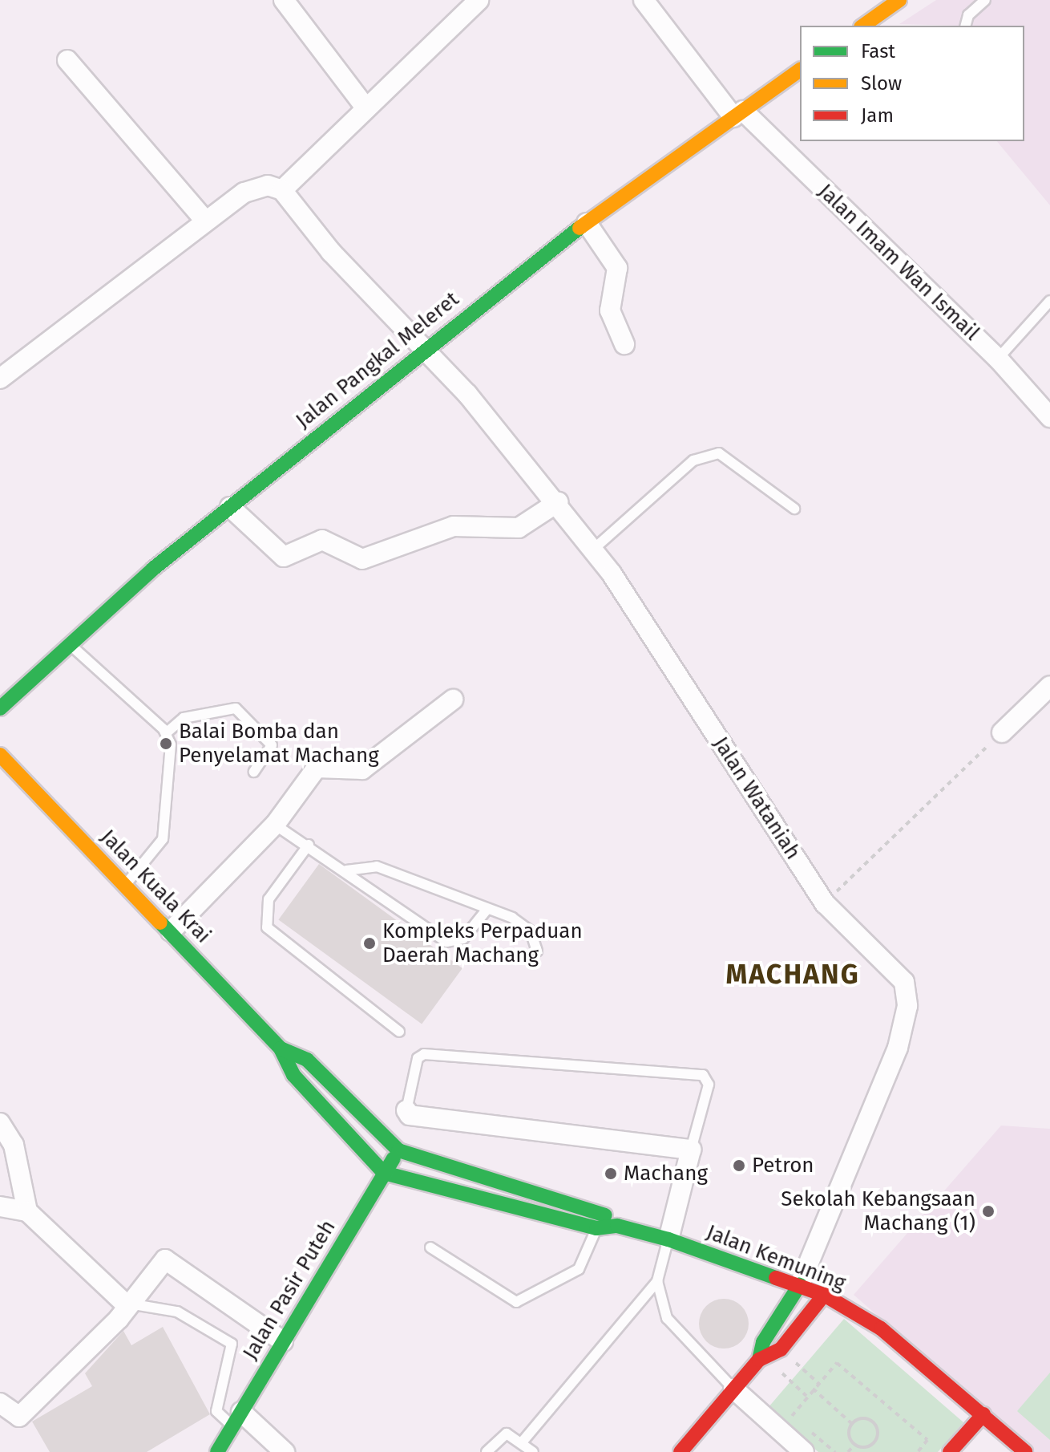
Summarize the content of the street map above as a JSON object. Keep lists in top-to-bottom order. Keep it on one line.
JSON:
{"streets":{"main road":["Jalan Pangkal Meleret","Jalan Kuala Krai","Jalan Kemuning","Jalan Pasir Puteh"],"street":["Jalan Imam Wan Ismail","Jalan Wataniah"]},"crossings":[["Jalan Imam Wan Ismail","Jalan Pangkal Meleret"],["Jalan Pangkal Meleret","Jalan Wataniah"],["Jalan Wataniah","Jalan Kemuning"],["Jalan Kuala Krai","Jalan Kemuning"],["Jalan Kuala Krai","Jalan Pasir Puteh"],["Jalan Kemuning","Jalan Pasir Puteh"]],"districts":["MACHANG"],"places":["Balai Bomba dan Penyelamat Machang","Kompleks Perpaduan Daerah Machang","Petron","Machang","Sekolah Kebangsaan Machang (1)"],"legend":["Fast","Slow","Jam"]}
